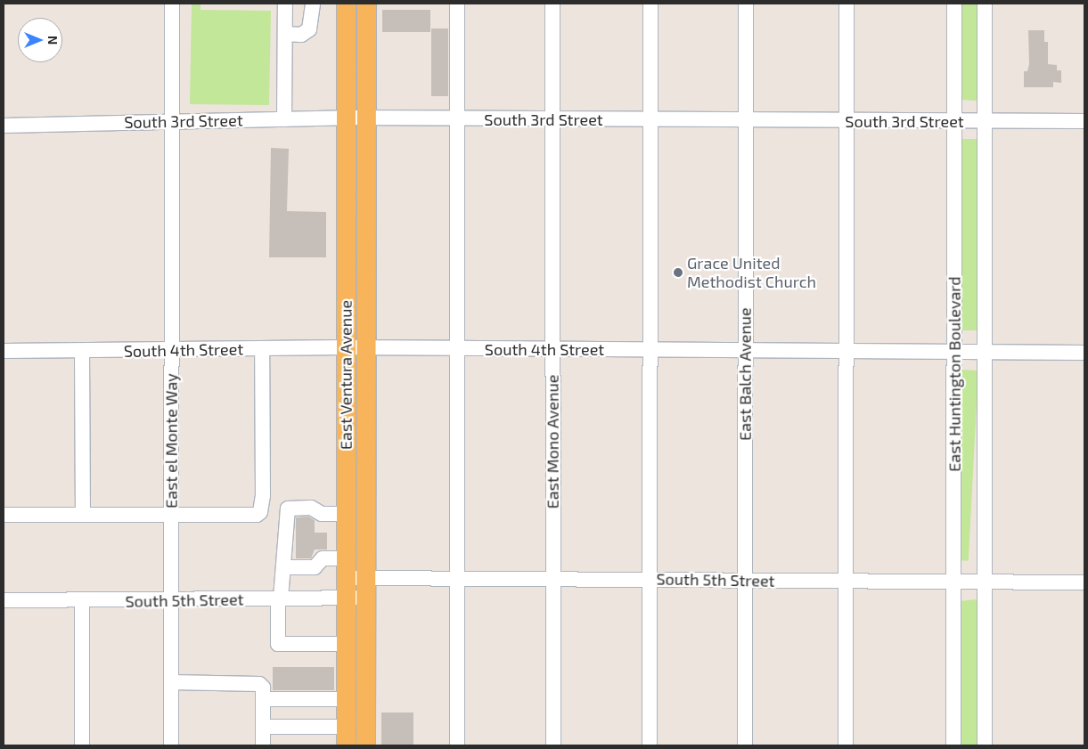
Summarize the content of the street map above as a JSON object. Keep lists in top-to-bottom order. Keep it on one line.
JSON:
{"streets":{"main road":["East Ventura Avenue"],"street":["South 3rd Street","South 4th Street","East Balch Avenue","East Huntington Boulevard","East el Monte Way","East Mono Avenue","South 5th Street"]},"crossings":[["South 3rd Street","East Balch Avenue"],["South 3rd Street","East Huntington Boulevard"],["South 3rd Street","East Ventura Avenue"],["South 3rd Street","East el Monte Way"],["South 3rd Street","East Mono Avenue"],["South 4th Street","East Balch Avenue"],["South 4th Street","East Huntington Boulevard"],["South 4th Street","East Ventura Avenue"],["South 4th Street","East el Monte Way"],["South 4th Street","East Mono Avenue"],["East Balch Avenue","South 5th Street"],["East Huntington Boulevard","South 5th Street"],["East Ventura Avenue","South 5th Street"],["East el Monte Way","South 5th Street"],["East Mono Avenue","South 5th Street"]],"places":["Grace United Methodist Church"],"north":"right"}
